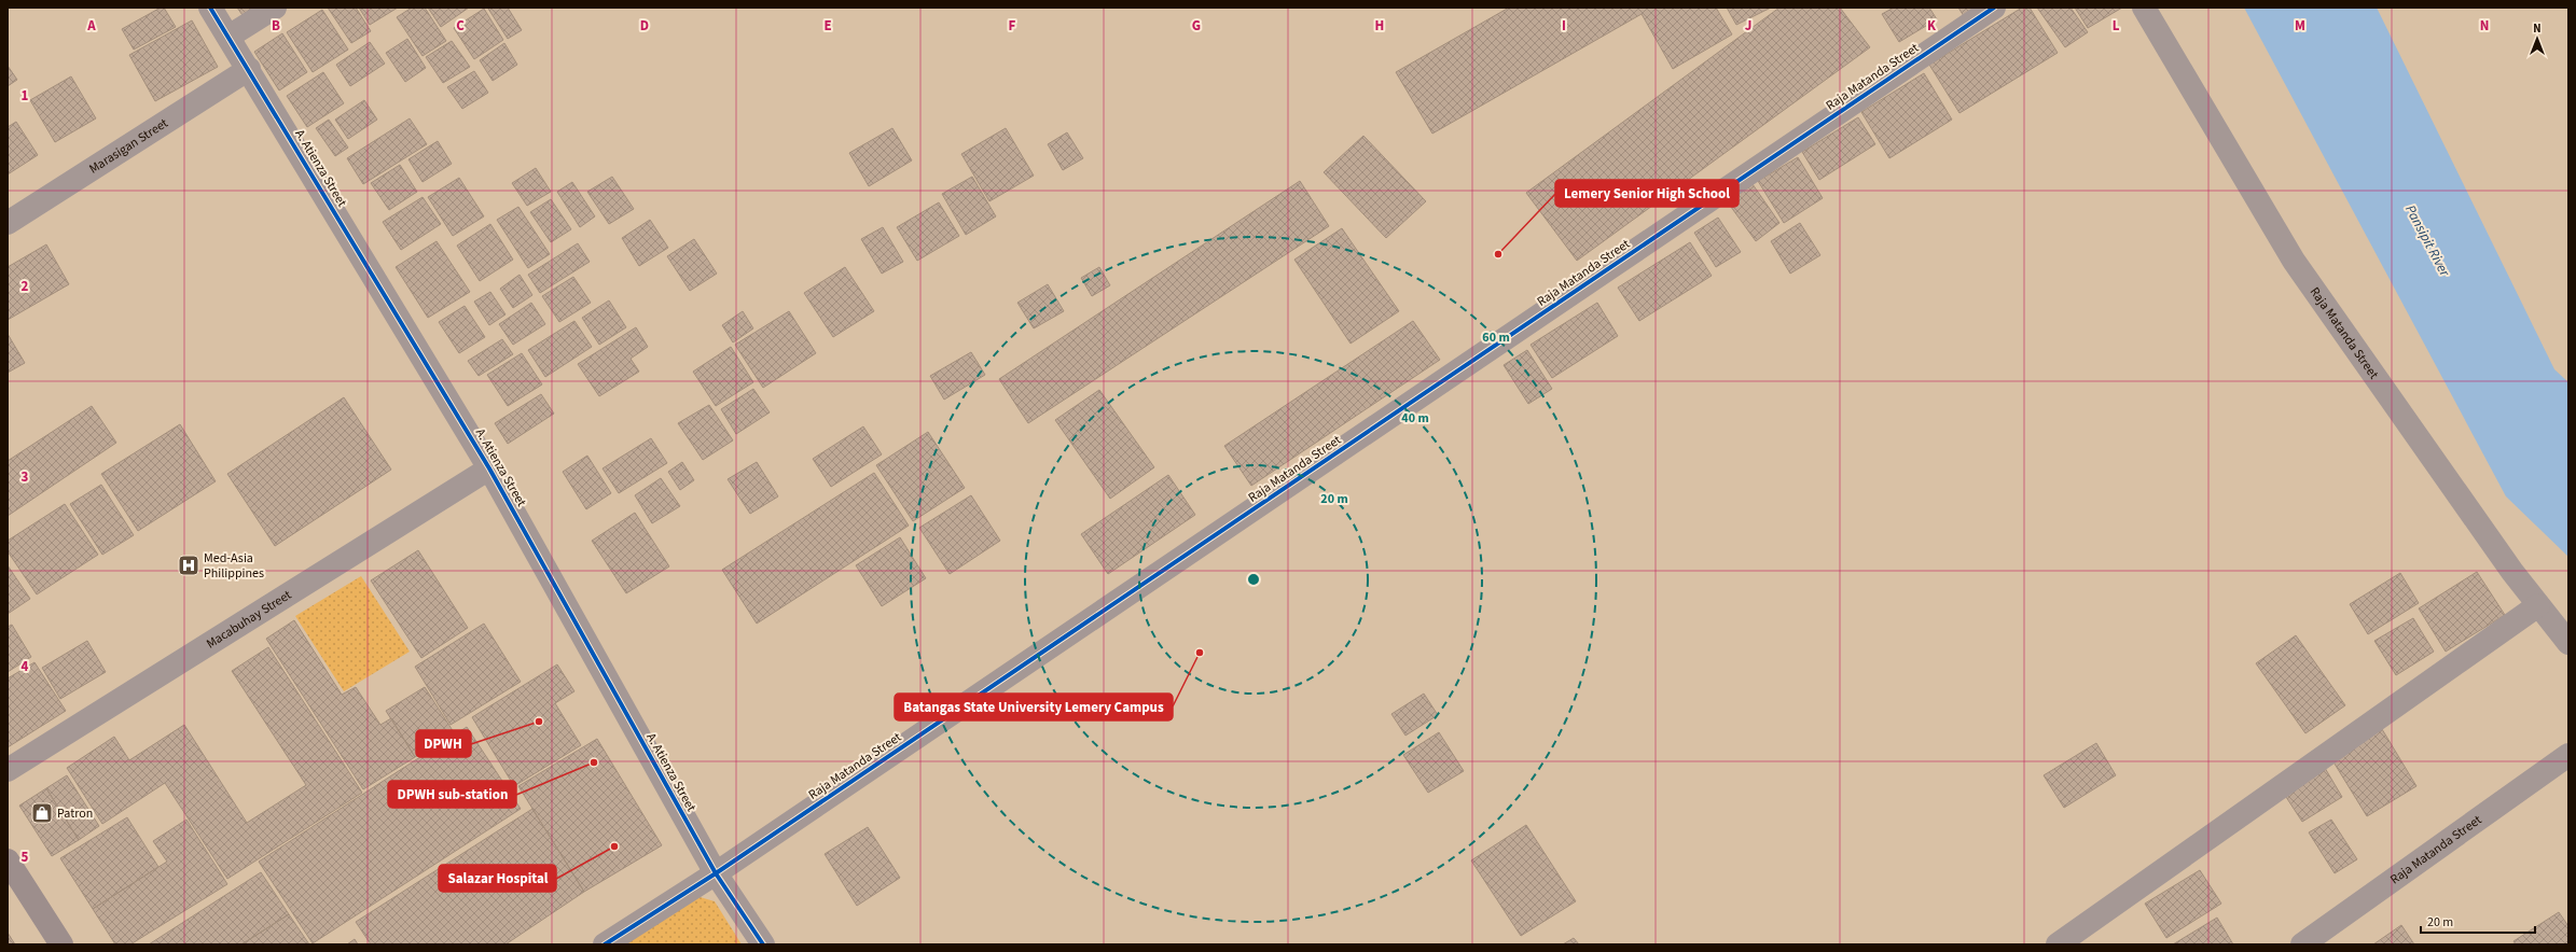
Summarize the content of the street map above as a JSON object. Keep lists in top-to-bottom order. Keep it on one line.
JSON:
{"streets":{"street":["Raja Matanda Street","Marasigan Street","A. Atienza Street","Macabuhay Street"]},"crossings":[["Raja Matanda Street","A. Atienza Street"],["Marasigan Street","A. Atienza Street"],["A. Atienza Street","Macabuhay Street"]],"water":["Pansipit River"],"places":{"other":["Lemery Senior High School","Batangas State University Lemery Campus","DPWH","DPWH sub-station","Salazar Hospital"],"hospital":["Med-Asia Philippines"],"shop":["Patron"]},"scale_bar":"20 m","north":"top","grid":{"columns":["A","B","C","D","E","F","G","H","I","J","K","L","M","N"],"rows":["1","2","3","4","5"]},"rings":["60 m","40 m","20 m"]}
